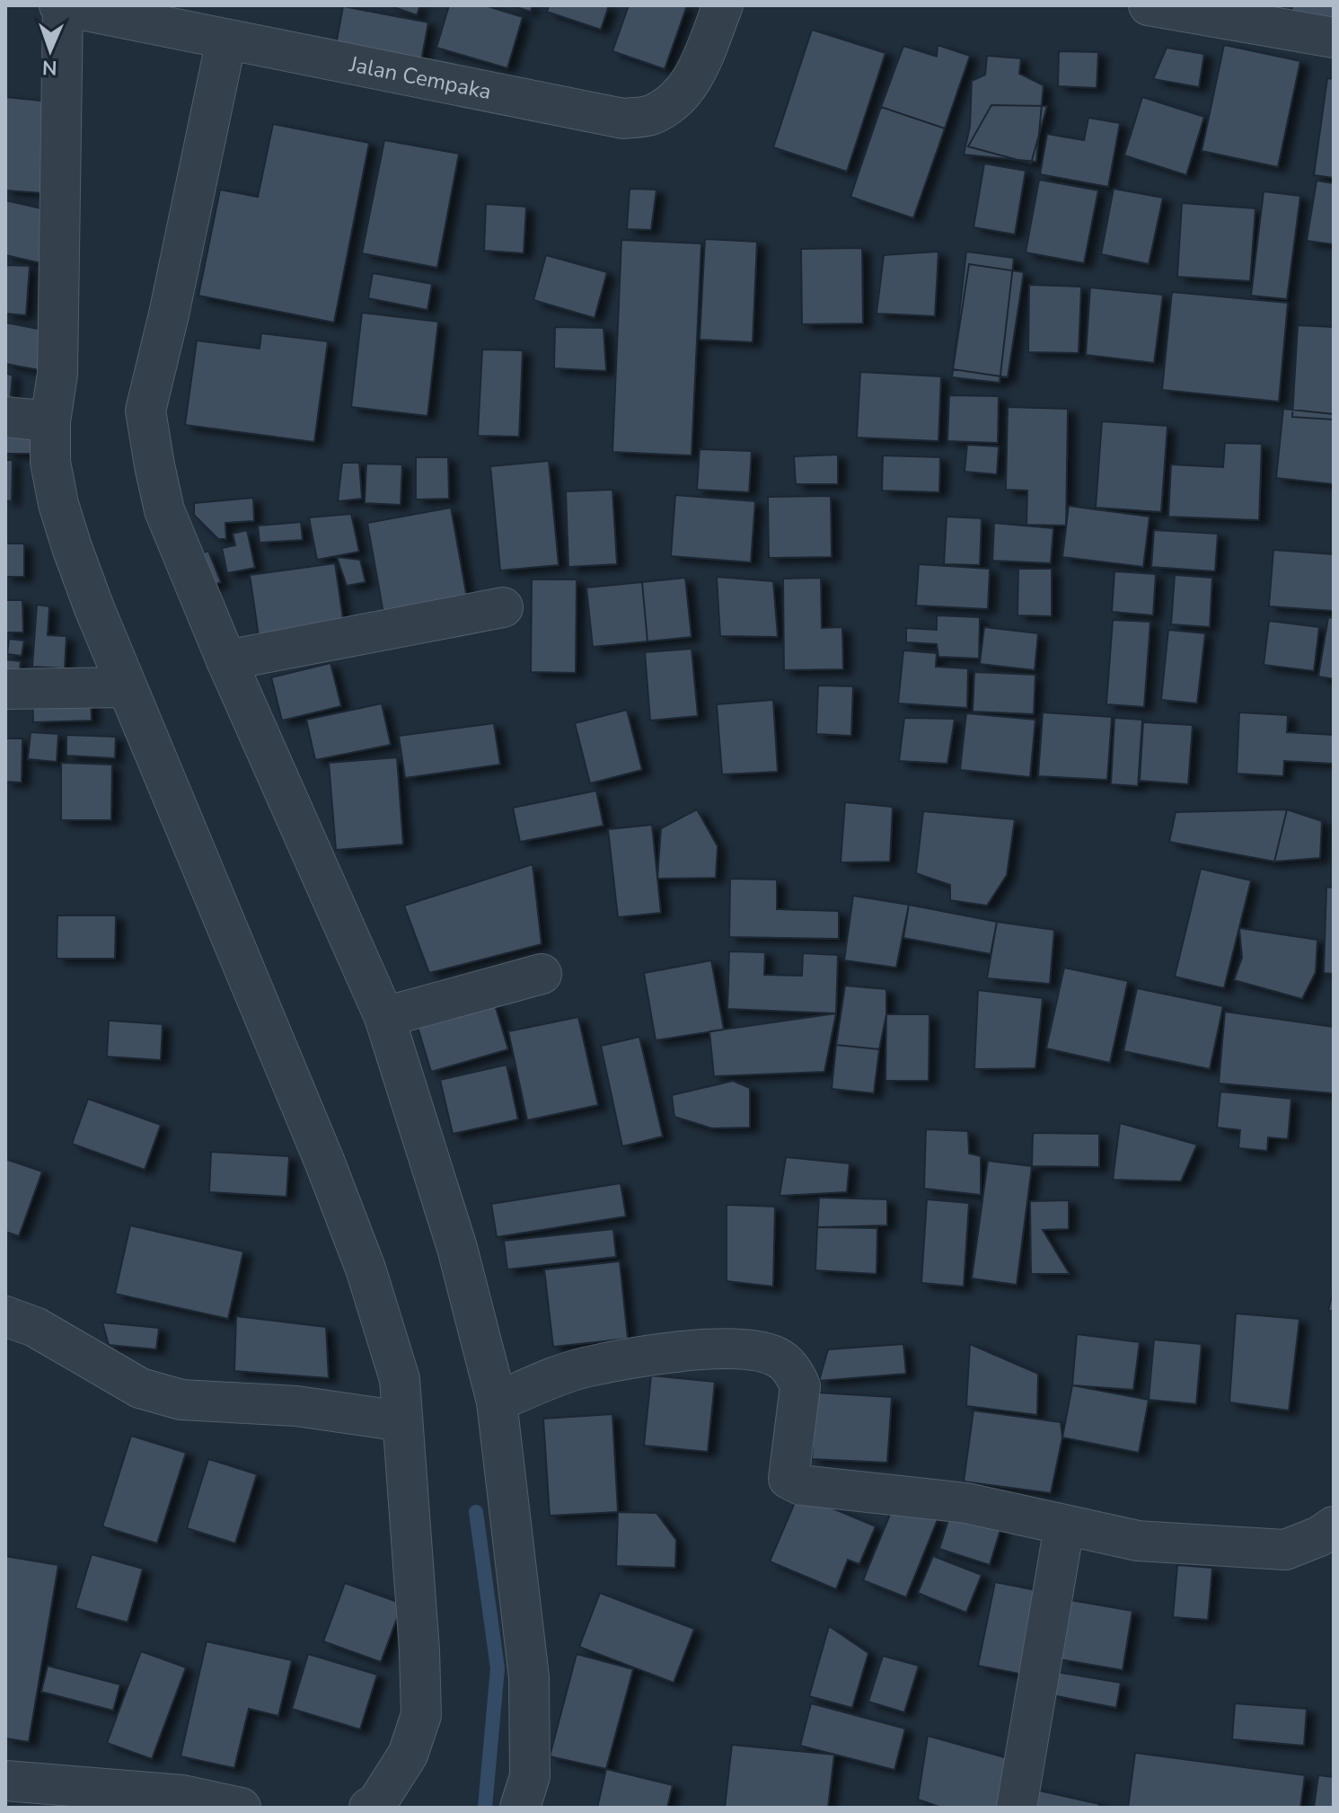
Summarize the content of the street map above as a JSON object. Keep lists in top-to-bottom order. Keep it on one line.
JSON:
{"streets":{"street":["Jalan Cempaka"]},"north":"bottom"}
